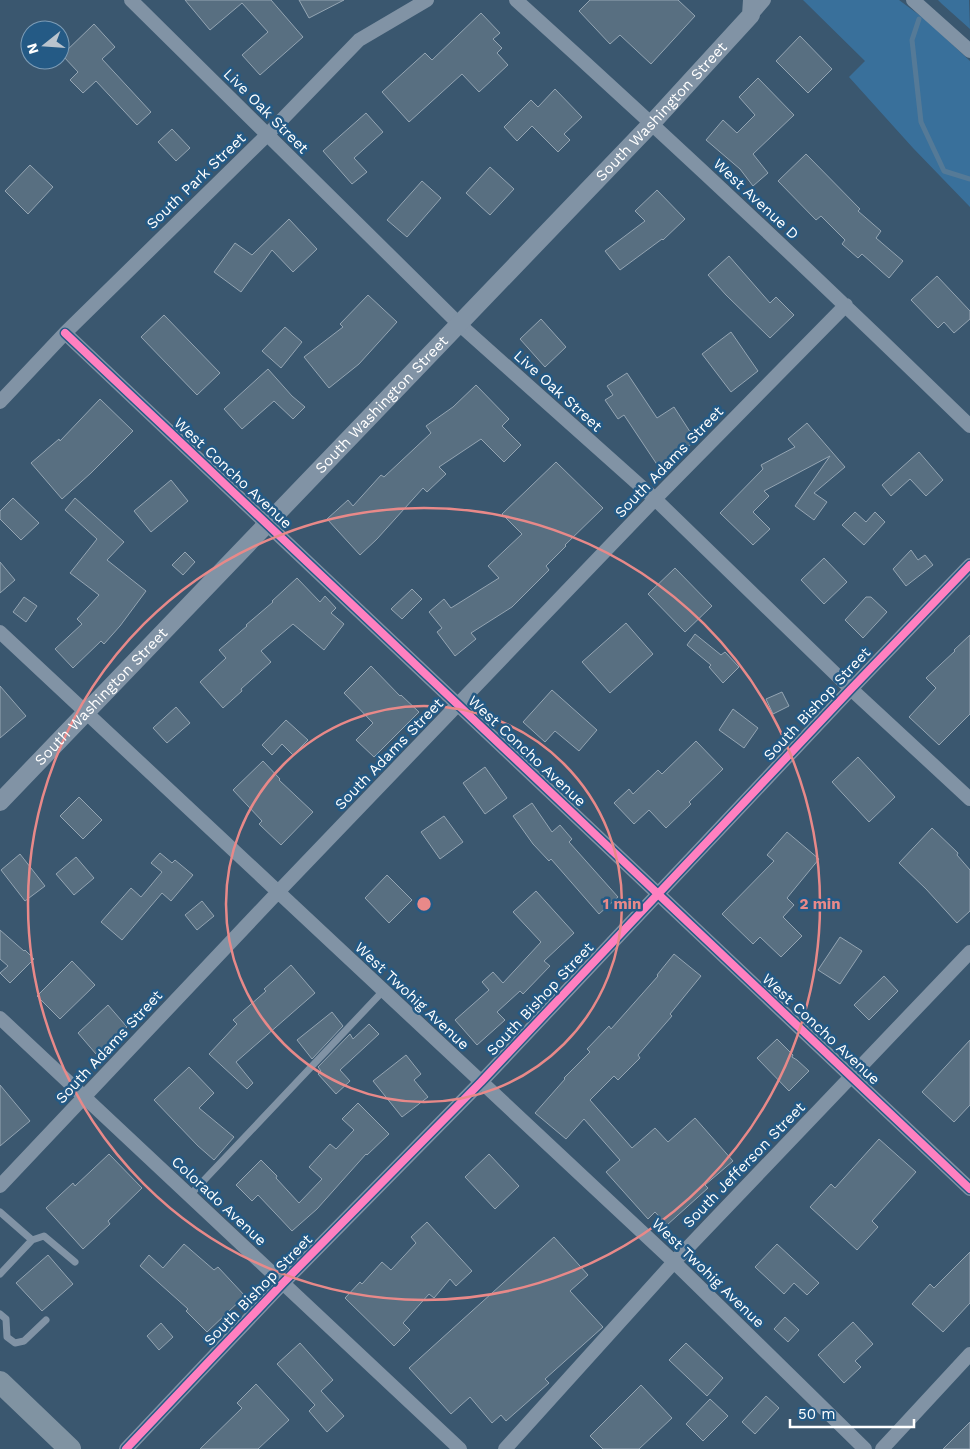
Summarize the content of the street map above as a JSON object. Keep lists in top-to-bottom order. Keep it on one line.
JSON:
{"streets":{"street":["Live Oak Street","South Washington Street","South Park Street","West Avenue D","South Adams Street","West Concho Avenue","South Bishop Street","West Twohig Avenue","South Jefferson Street","Colorado Avenue"]},"crossings":[["Live Oak Street","South Washington Street"],["Live Oak Street","South Park Street"],["Live Oak Street","South Adams Street"],["Live Oak Street","South Bishop Street"],["South Washington Street","West Avenue D"],["South Washington Street","West Concho Avenue"],["South Washington Street","West Twohig Avenue"],["South Park Street","West Concho Avenue"],["West Avenue D","South Adams Street"],["South Adams Street","West Concho Avenue"],["South Adams Street","West Twohig Avenue"],["South Adams Street","Colorado Avenue"],["West Concho Avenue","South Bishop Street"],["West Concho Avenue","South Jefferson Street"],["South Bishop Street","West Twohig Avenue"],["South Bishop Street","Colorado Avenue"],["West Twohig Avenue","South Jefferson Street"]],"scale_bar":"50 m","north":"left","rings":["1 min","2 min"]}
